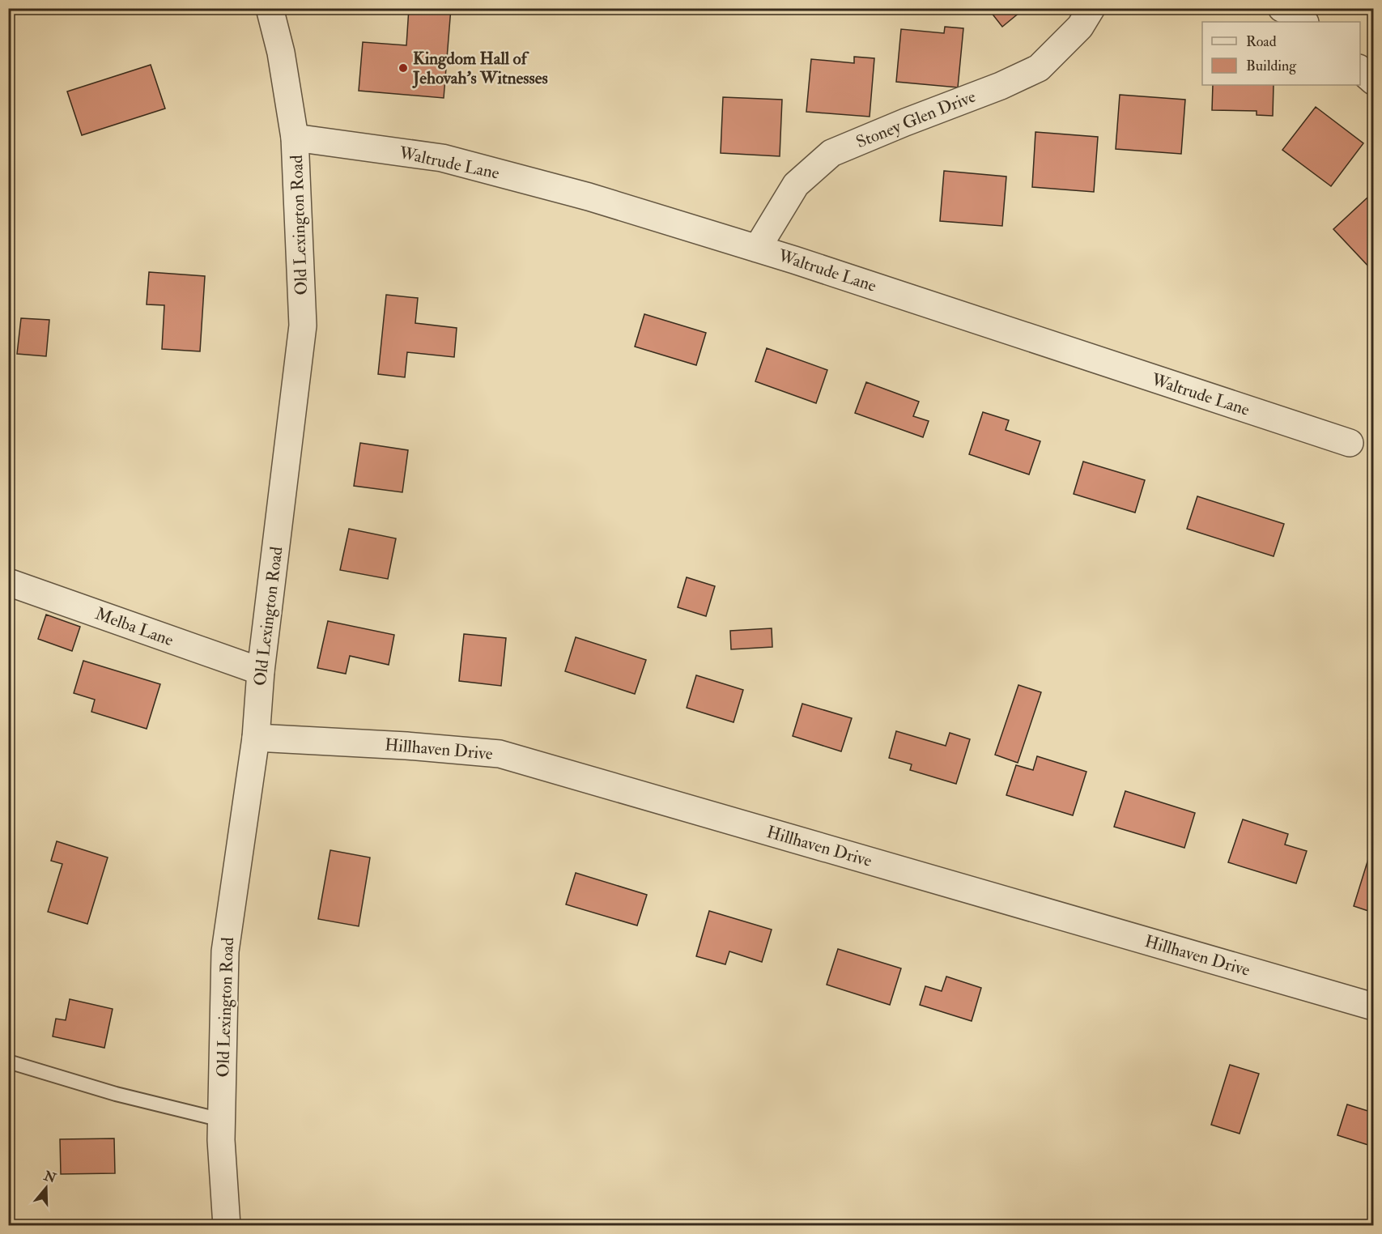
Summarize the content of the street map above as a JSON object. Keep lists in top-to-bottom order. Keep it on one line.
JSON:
{"streets":{"street":["Stoney Glen Drive","Waltrude Lane","Old Lexington Road","Melba Lane","Hillhaven Drive"]},"crossings":[["Stoney Glen Drive","Waltrude Lane"],["Waltrude Lane","Old Lexington Road"],["Old Lexington Road","Melba Lane"],["Old Lexington Road","Hillhaven Drive"]],"places":["Kingdom Hall of Jehovah’s Witnesses"],"legend":["Road","Building"],"north":"top"}
